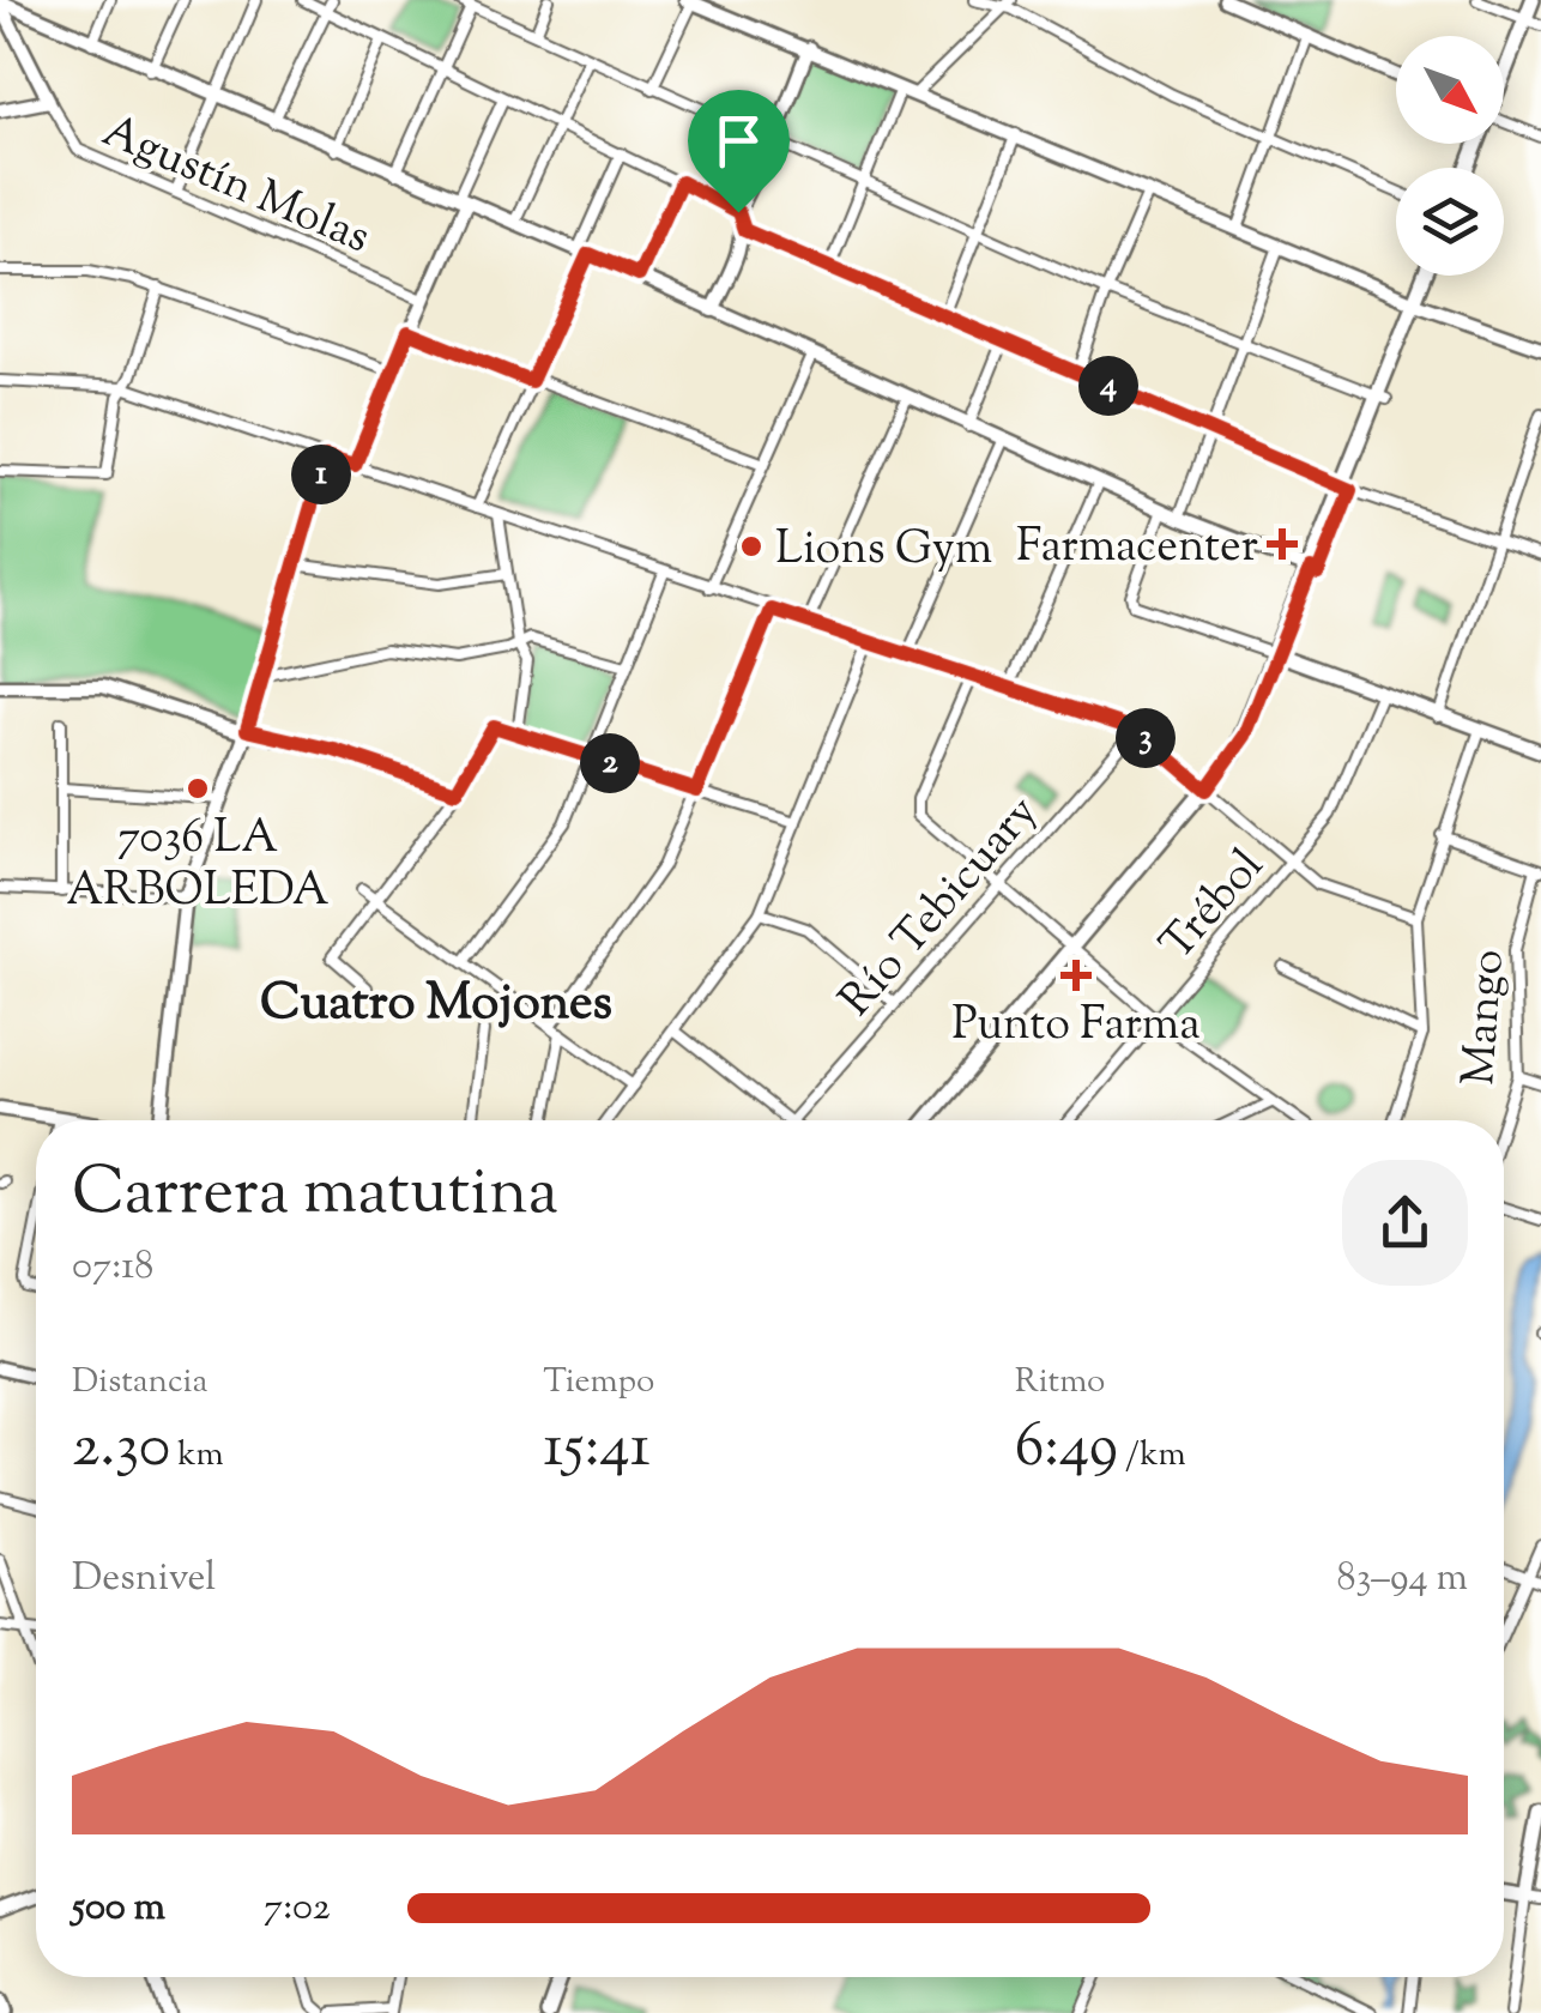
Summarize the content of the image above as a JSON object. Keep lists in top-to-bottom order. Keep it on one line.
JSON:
{"streets":{"street":["Agustín Molas","Trébol","Río Tebicuary","Mango"]},"districts":["Cuatro Mojones"],"places":{"health":["Farmacenter","Punto Farma"],"other":["Lions Gym","7036 LA ARBOLEDA"]},"north":"bottom right","page":{"pins":["4","1","3","2"],"heading":["Carrera matutina","07:18"],"stats":[["Distancia","2.30 km"],["Tiempo","15:41"],["Ritmo","6:49 /km"]],"chart":["Desnivel","83–94 m"],"list":[{"name":"500 m","note":"7:02"}]}}
